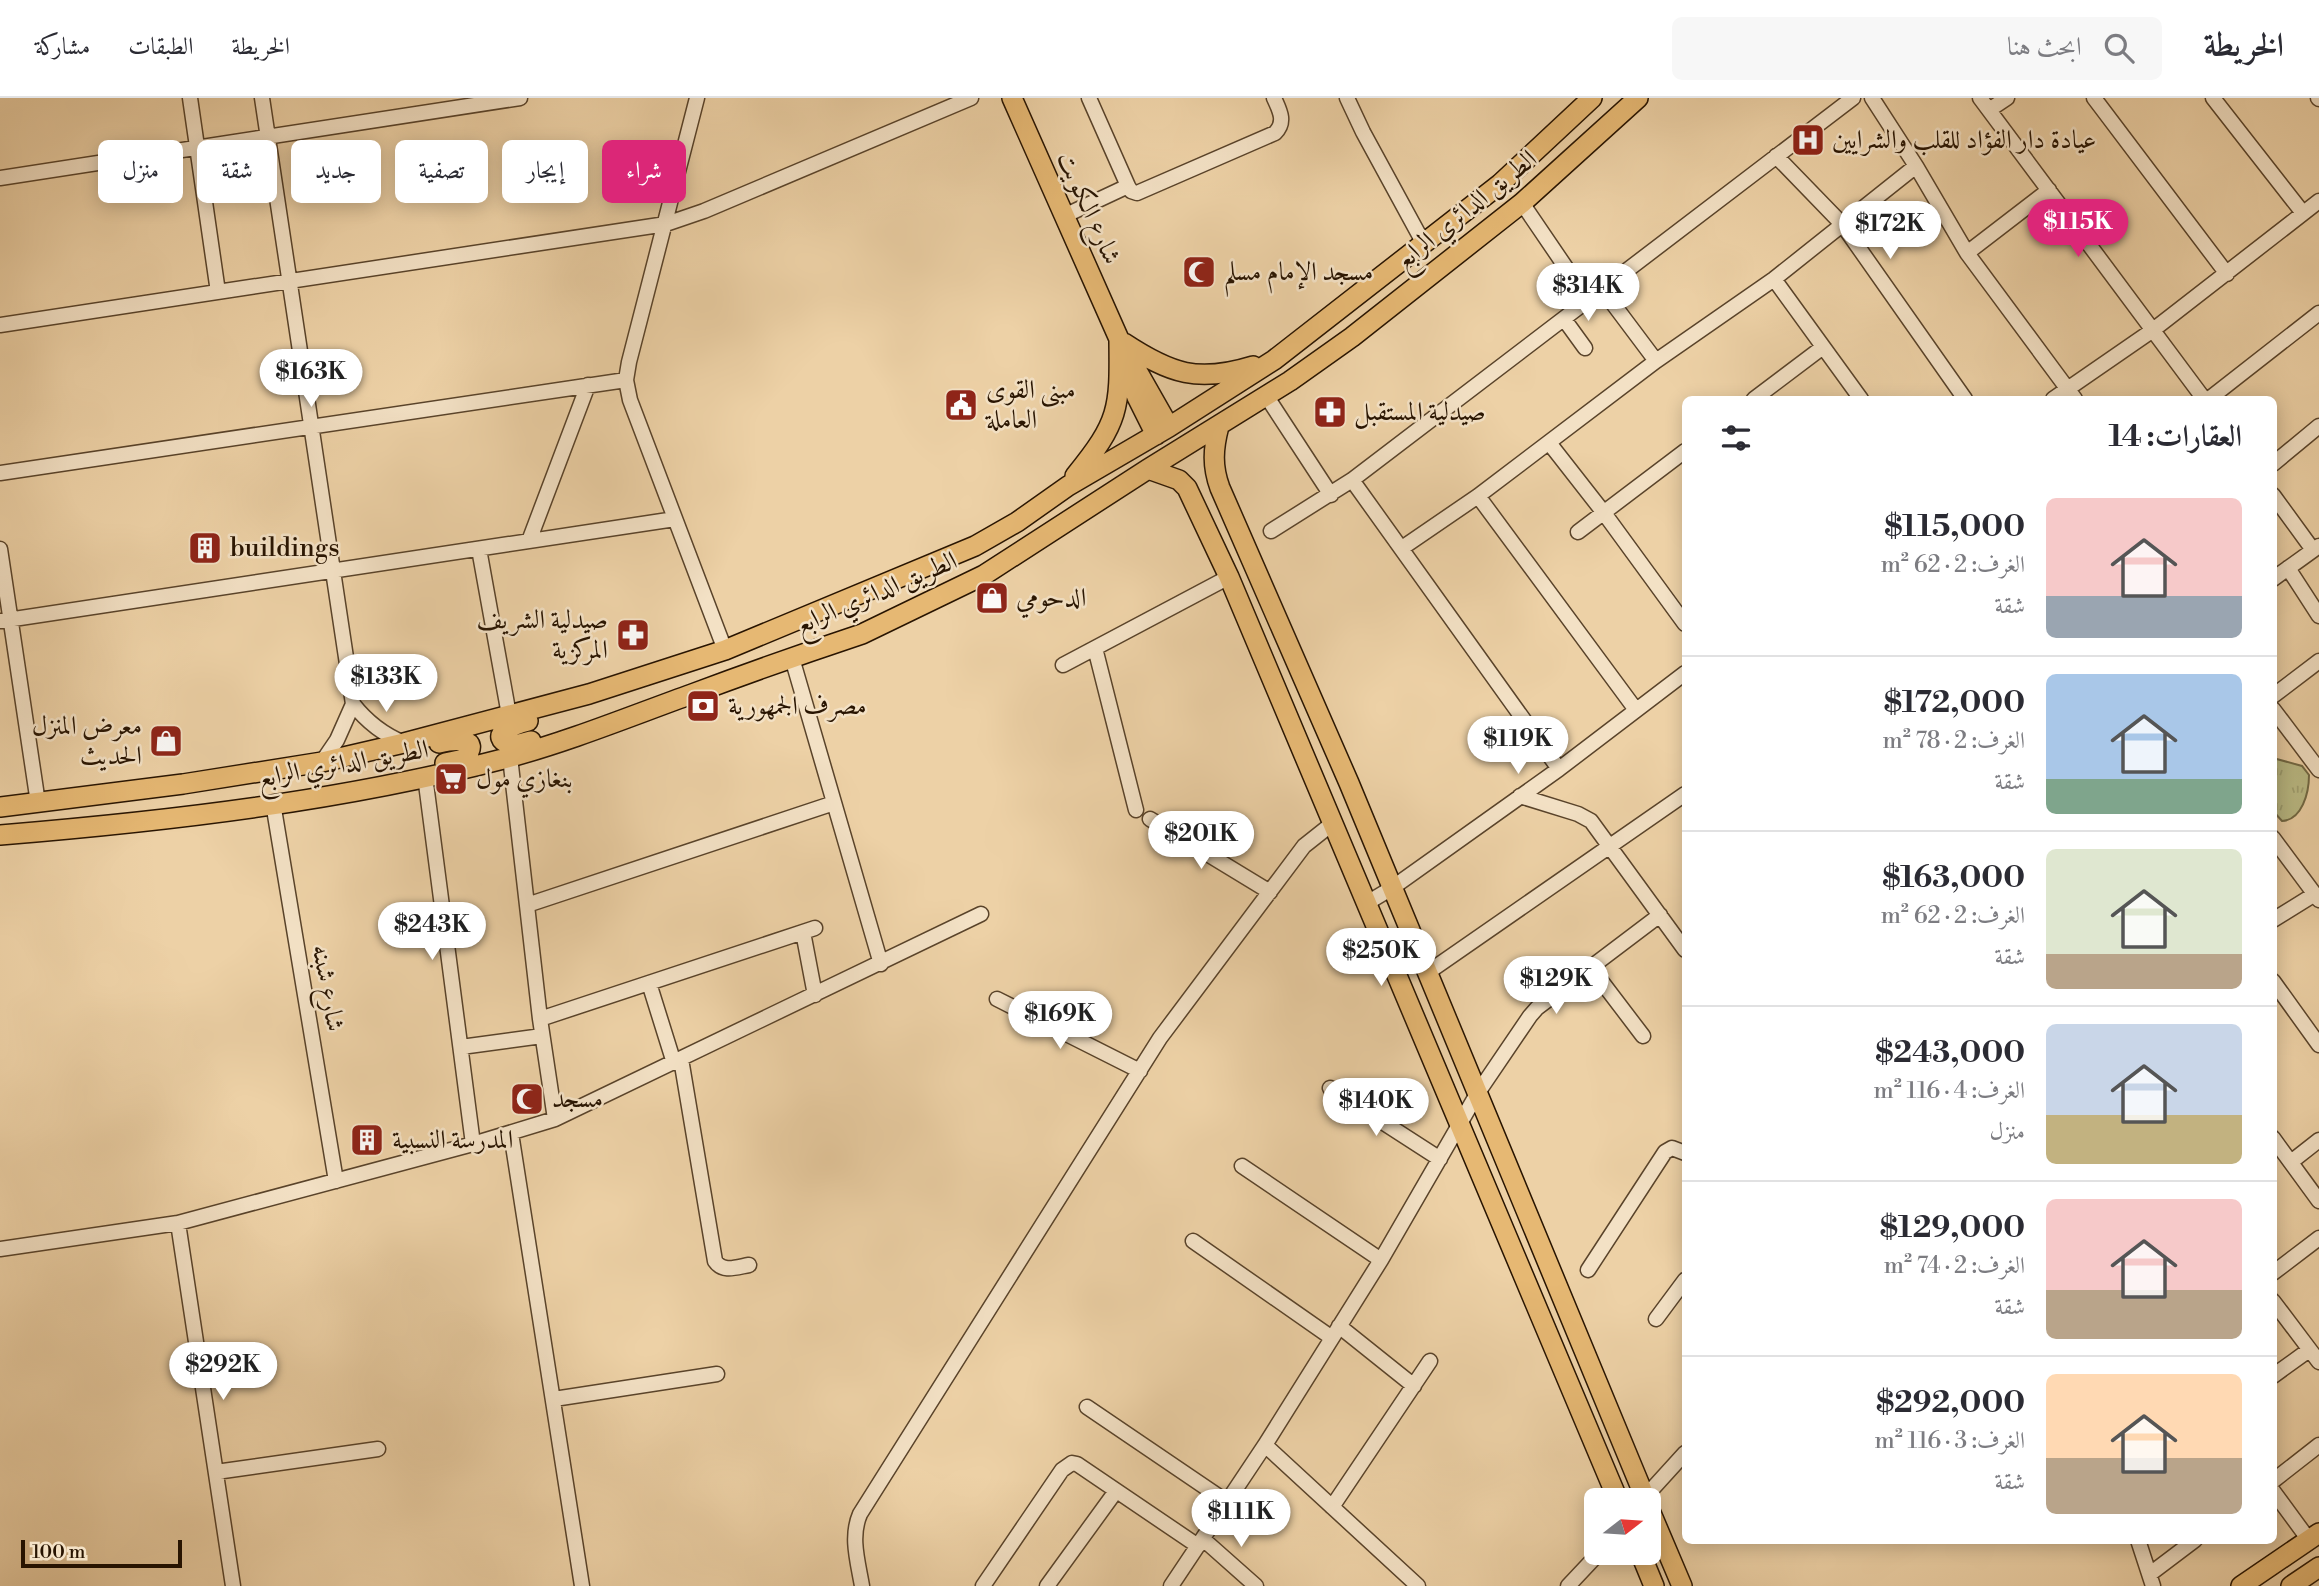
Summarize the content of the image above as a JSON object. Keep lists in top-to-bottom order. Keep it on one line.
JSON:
{"streets":{"main road":["شارع الكويت","الطريق الدائري الرابع"],"street":["شارع شبنه"]},"crossings":[["شارع الكويت","الطريق الدائري الرابع"],["الطريق الدائري الرابع","شارع شبنه"]],"places":{"hospital":["عيادة دار الفؤاد للقلب والشرايين"],"mosque":["مسجد الإمام مسلم","مسجد"],"public building":["مبنى القوى العاملة"],"pharmacy":["صيدلية المستقبل","صيدلية الشريف المركزية"],"building":["buildings","المدرسة النسبية"],"shop":["الدحومي","معرض المنزل الحديث"],"bank":["مصرف الجمهورية"],"supermarket":["بنغازي مول"]},"scale_bar":"100 m","north":"right","page":{"header":"الخريطة","search":"ابحث هنا","nav":["الخريطة","الطبقات","مشاركة"],"chip":["شراء","إيجار","تصفية","جديد","شقة","منزل"],"price":["$115K","$172K","$314K","$163K","$133K","$119K","$201K","$243K","$250K","$129K","$169K","$140K","$292K","$111K"],"heading":"العقارات: 14","list":[{"name":"$115,000","note":"الغرف: 2 · 62 m² · شقة"},{"name":"$172,000","note":"الغرف: 2 · 78 m² · شقة"},{"name":"$163,000","note":"الغرف: 2 · 62 m² · شقة"},{"name":"$243,000","note":"الغرف: 4 · 116 m² · منزل"},{"name":"$129,000","note":"الغرف: 2 · 74 m² · شقة"},{"name":"$292,000","note":"الغرف: 3 · 116 m² · شقة"}],"scale":"100 m"}}
